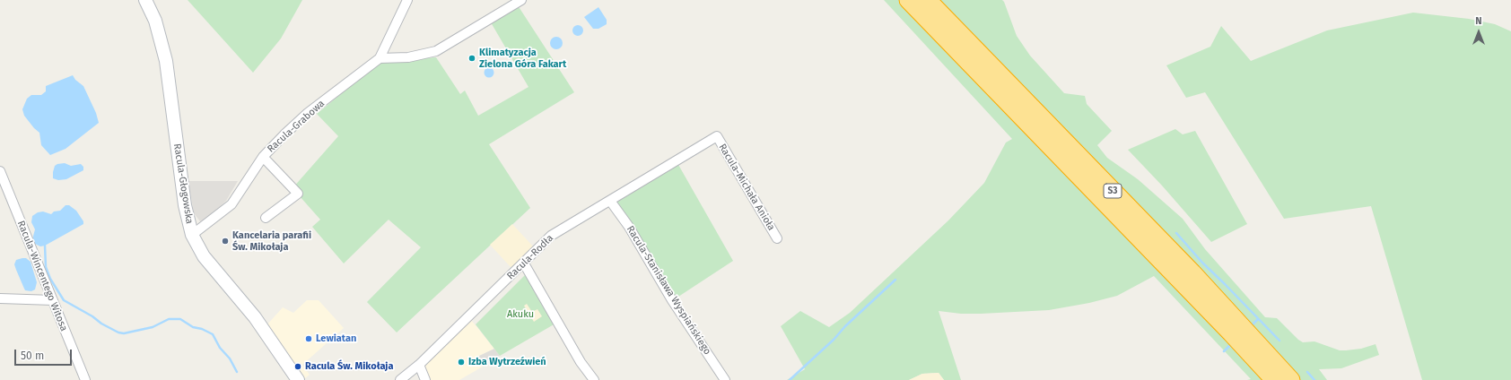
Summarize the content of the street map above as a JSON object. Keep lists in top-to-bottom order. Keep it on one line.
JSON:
{"streets":{"highway":["S3"],"street":["Racula-Grabowa","Racula-Głogowska","Racula-Michała Anioła","Racula-Rodła","Racula-Wincentego Witosa","Racula-Stanisława Wyspiańskiego"]},"crossings":[["Racula-Grabowa","Racula-Głogowska"],["Racula-Michała Anioła","Racula-Rodła"],["Racula-Rodła","Racula-Stanisława Wyspiańskiego"]],"parks":["Akuku"],"places":["Klimatyzacja Zielona Góra Fakart","Kancelaria parafii Św. Mikołaja","Lewiatan","Izba Wytrzeźwień","Racula Św. Mikołaja"],"scale_bar":"50 m","north":"top"}
